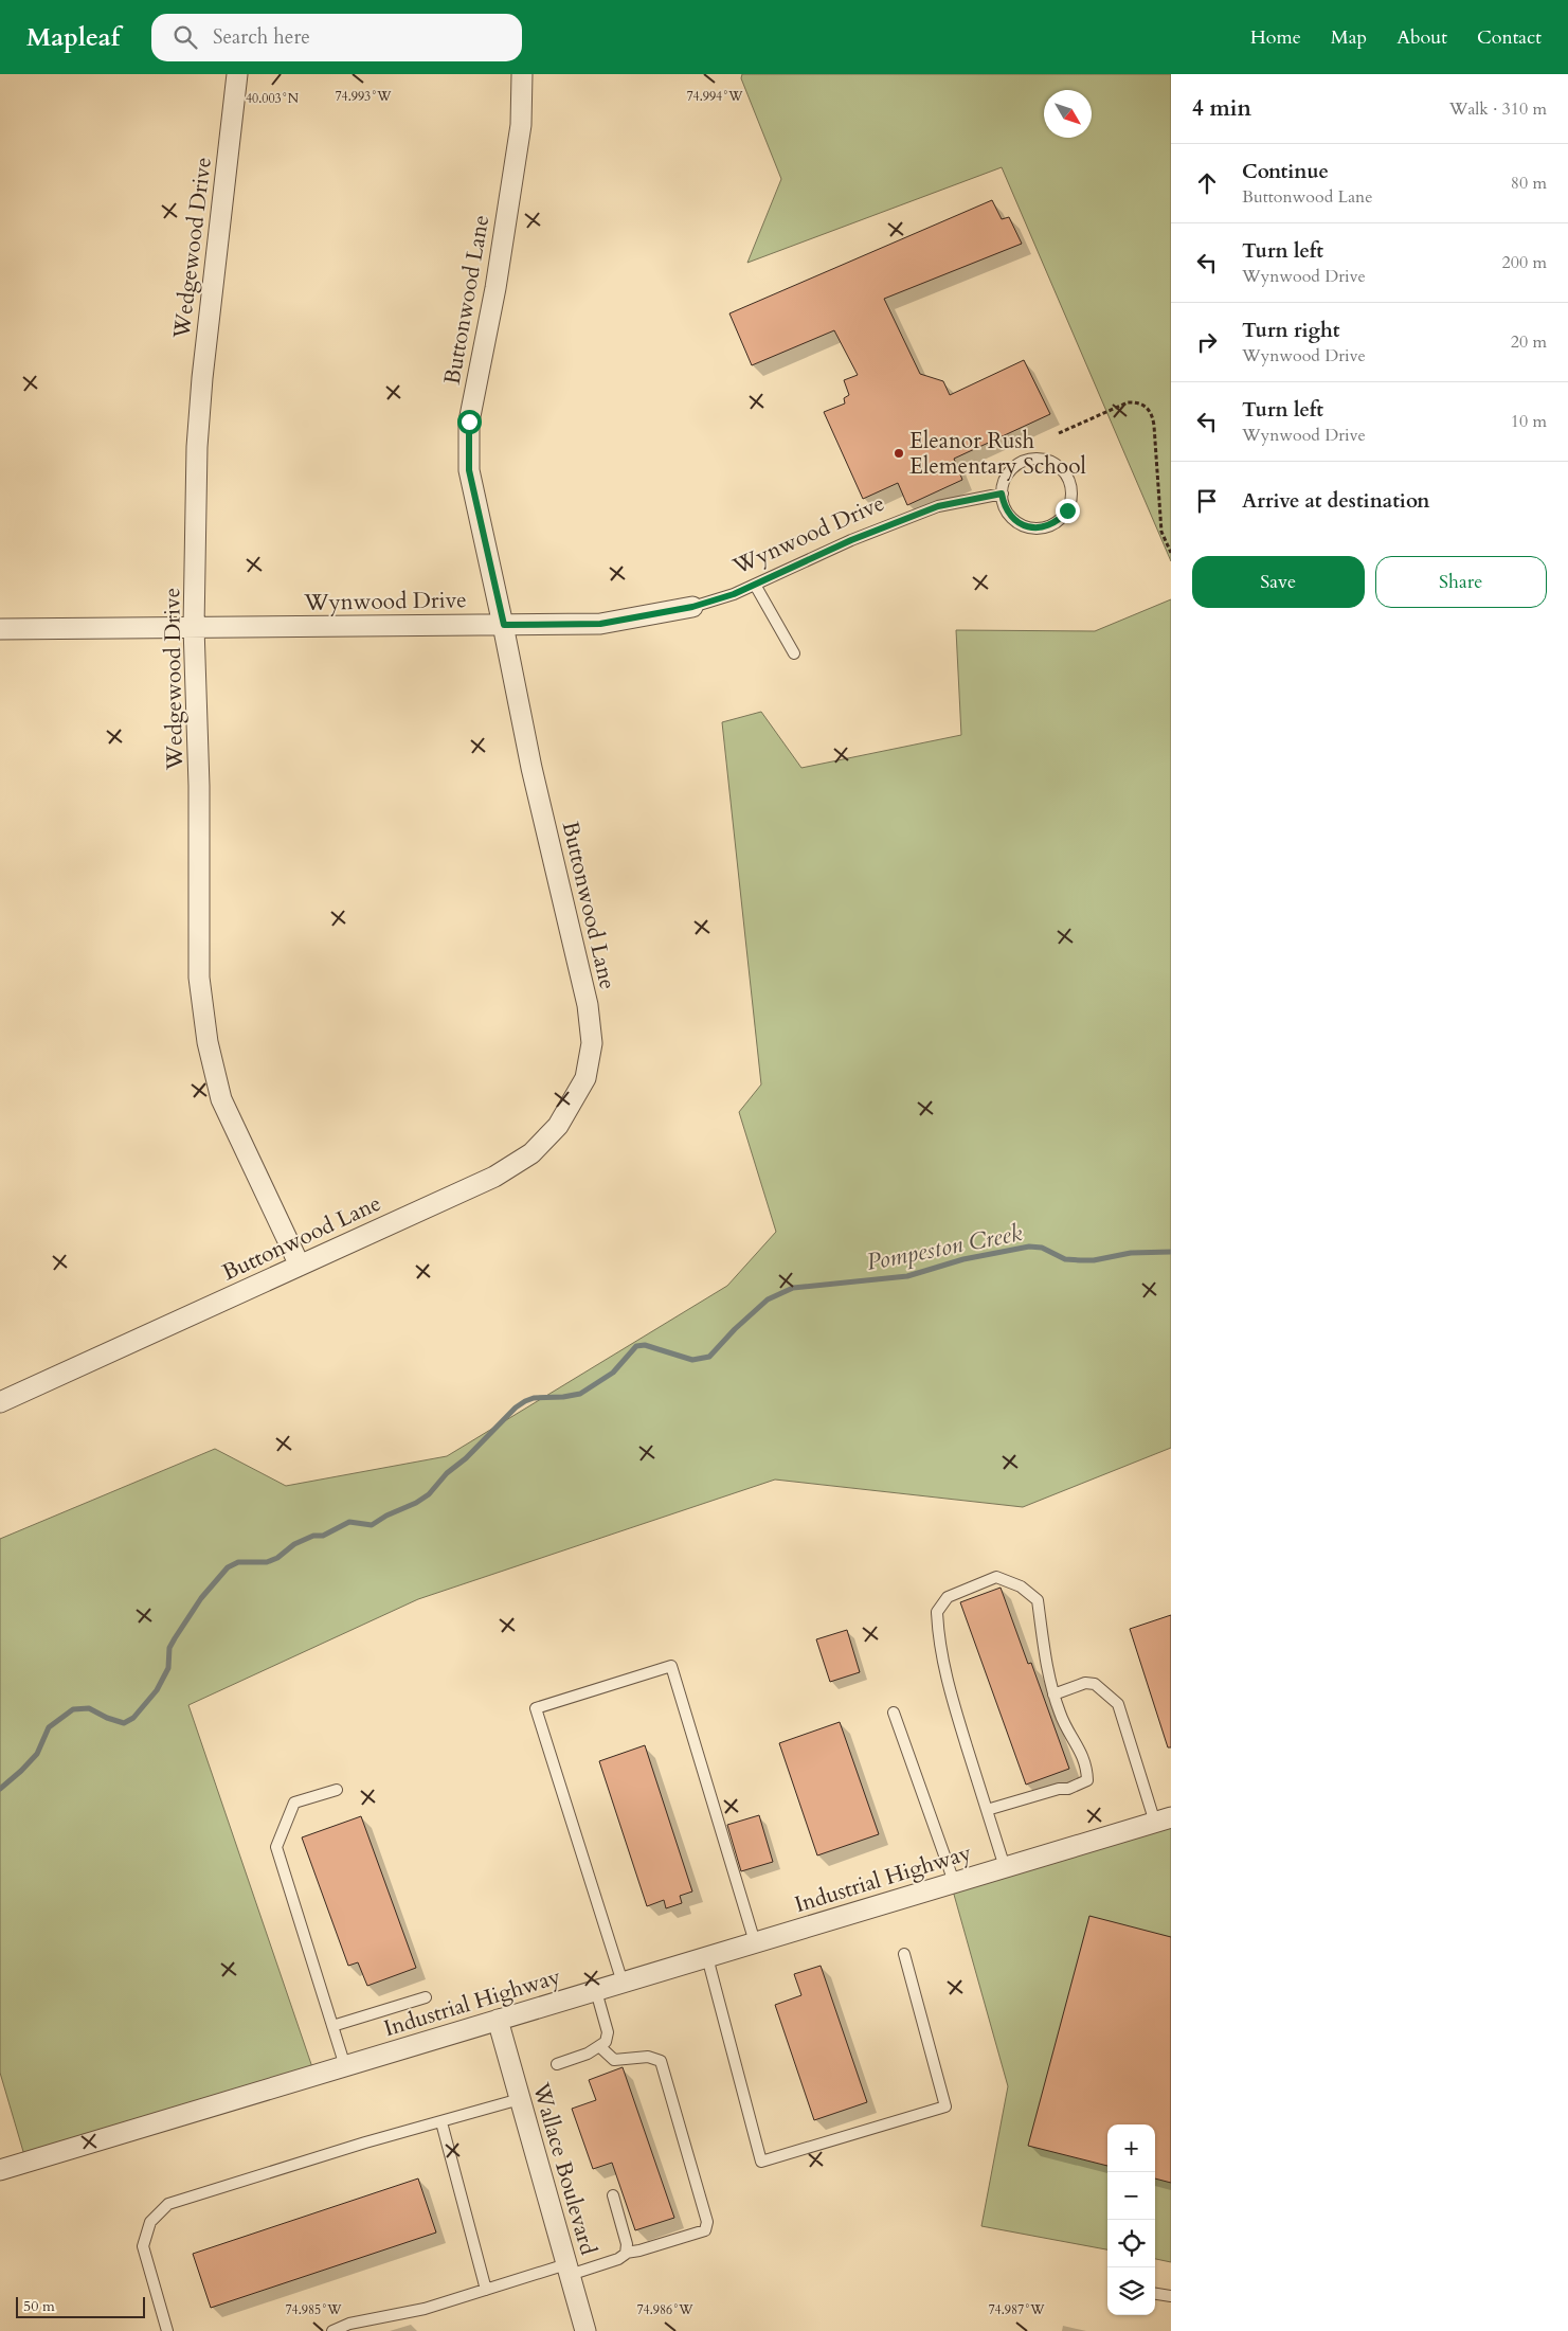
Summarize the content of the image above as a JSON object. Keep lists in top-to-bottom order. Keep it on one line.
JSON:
{"streets":{"street":["Wedgewood Drive","Buttonwood Lane","Wynwood Drive","Industrial Highway","Wallace Boulevard"]},"crossings":[["Wedgewood Drive","Buttonwood Lane"],["Wedgewood Drive","Wynwood Drive"],["Buttonwood Lane","Wynwood Drive"],["Industrial Highway","Wallace Boulevard"]],"water":["Pompeston Creek"],"places":["Eleanor Rush Elementary School"],"scale_bar":"50 m","north":"bottom right","page":{"header":"Mapleaf","search":"Search here","nav":["Home","Map","About","Contact"],"heading":["4 min","Walk · 310 m"],"list":[["Continue","Buttonwood Lane","80 m"],["Turn left","Wynwood Drive","200 m"],["Turn right","Wynwood Drive","20 m"],["Turn left","Wynwood Drive","10 m"],"Arrive at destination"],"buttons":["Save","Share"],"map_buttons":["+","−"],"scale":"50 m"},"coordinates":["74.993°W","74.994°W","40.003°N","74.985°W","74.986°W","74.987°W"]}
